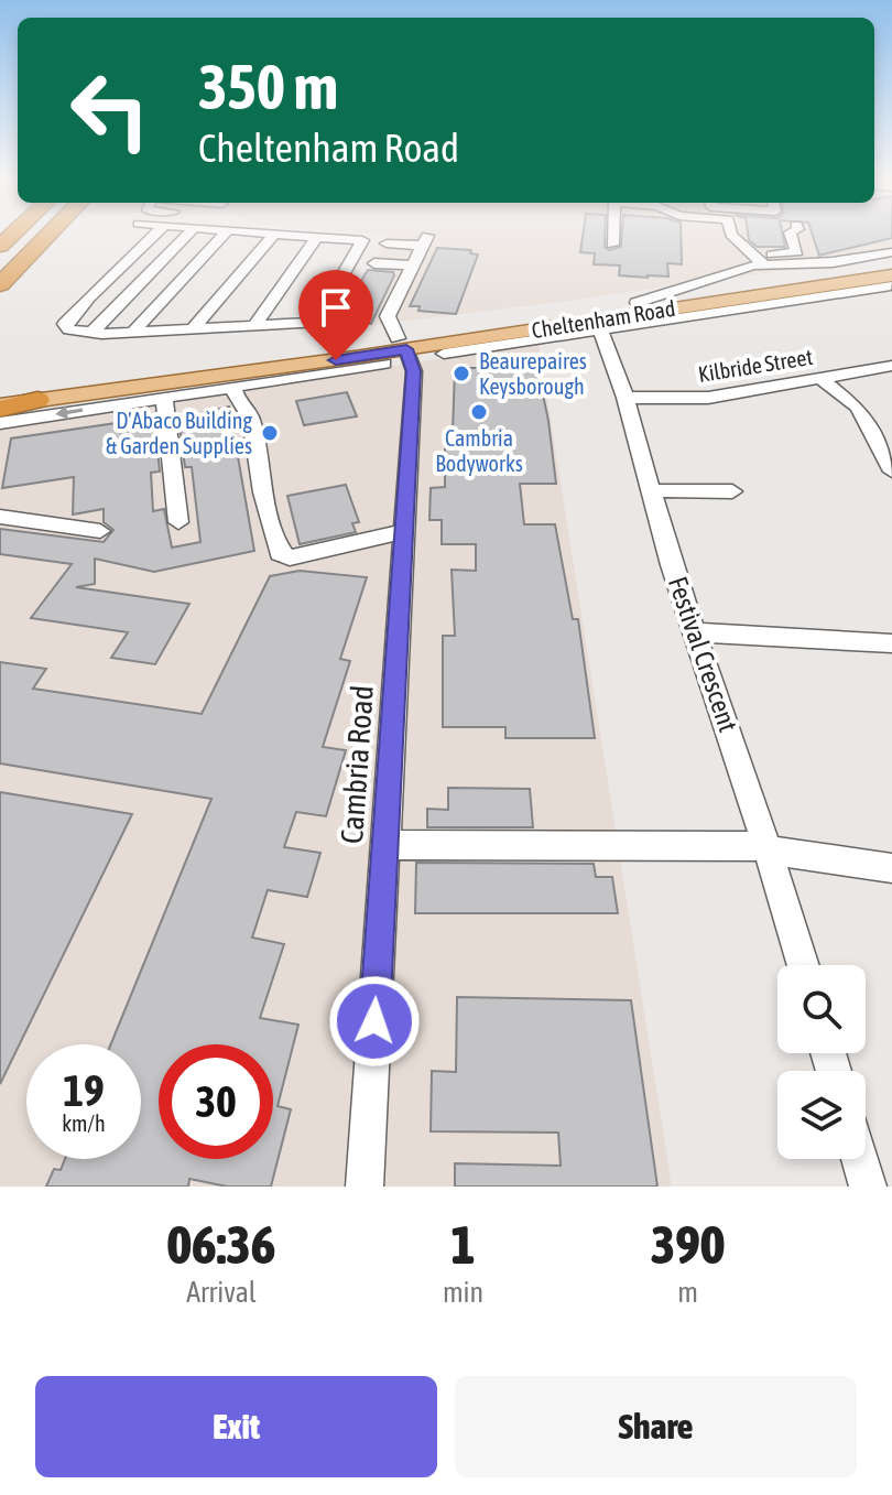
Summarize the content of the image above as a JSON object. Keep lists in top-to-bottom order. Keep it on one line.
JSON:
{"streets":{"main road":["Cheltenham Road"],"street":["Kilbride Street","Festival Crescent","Cambria Road"]},"crossings":[["Cheltenham Road","Festival Crescent"],["Cheltenham Road","Cambria Road"],["Kilbride Street","Festival Crescent"]],"places":["Beaurepaires Keysborough","Cambria Bodyworks","D'Abaco Building & Garden Supplies"],"page":{"turn":["350 m","Cheltenham Road"],"speed":"19 km/h","limit":"30","eta":["06:36","Arrival","1","min","390","m"],"buttons":["Exit","Share"]}}
